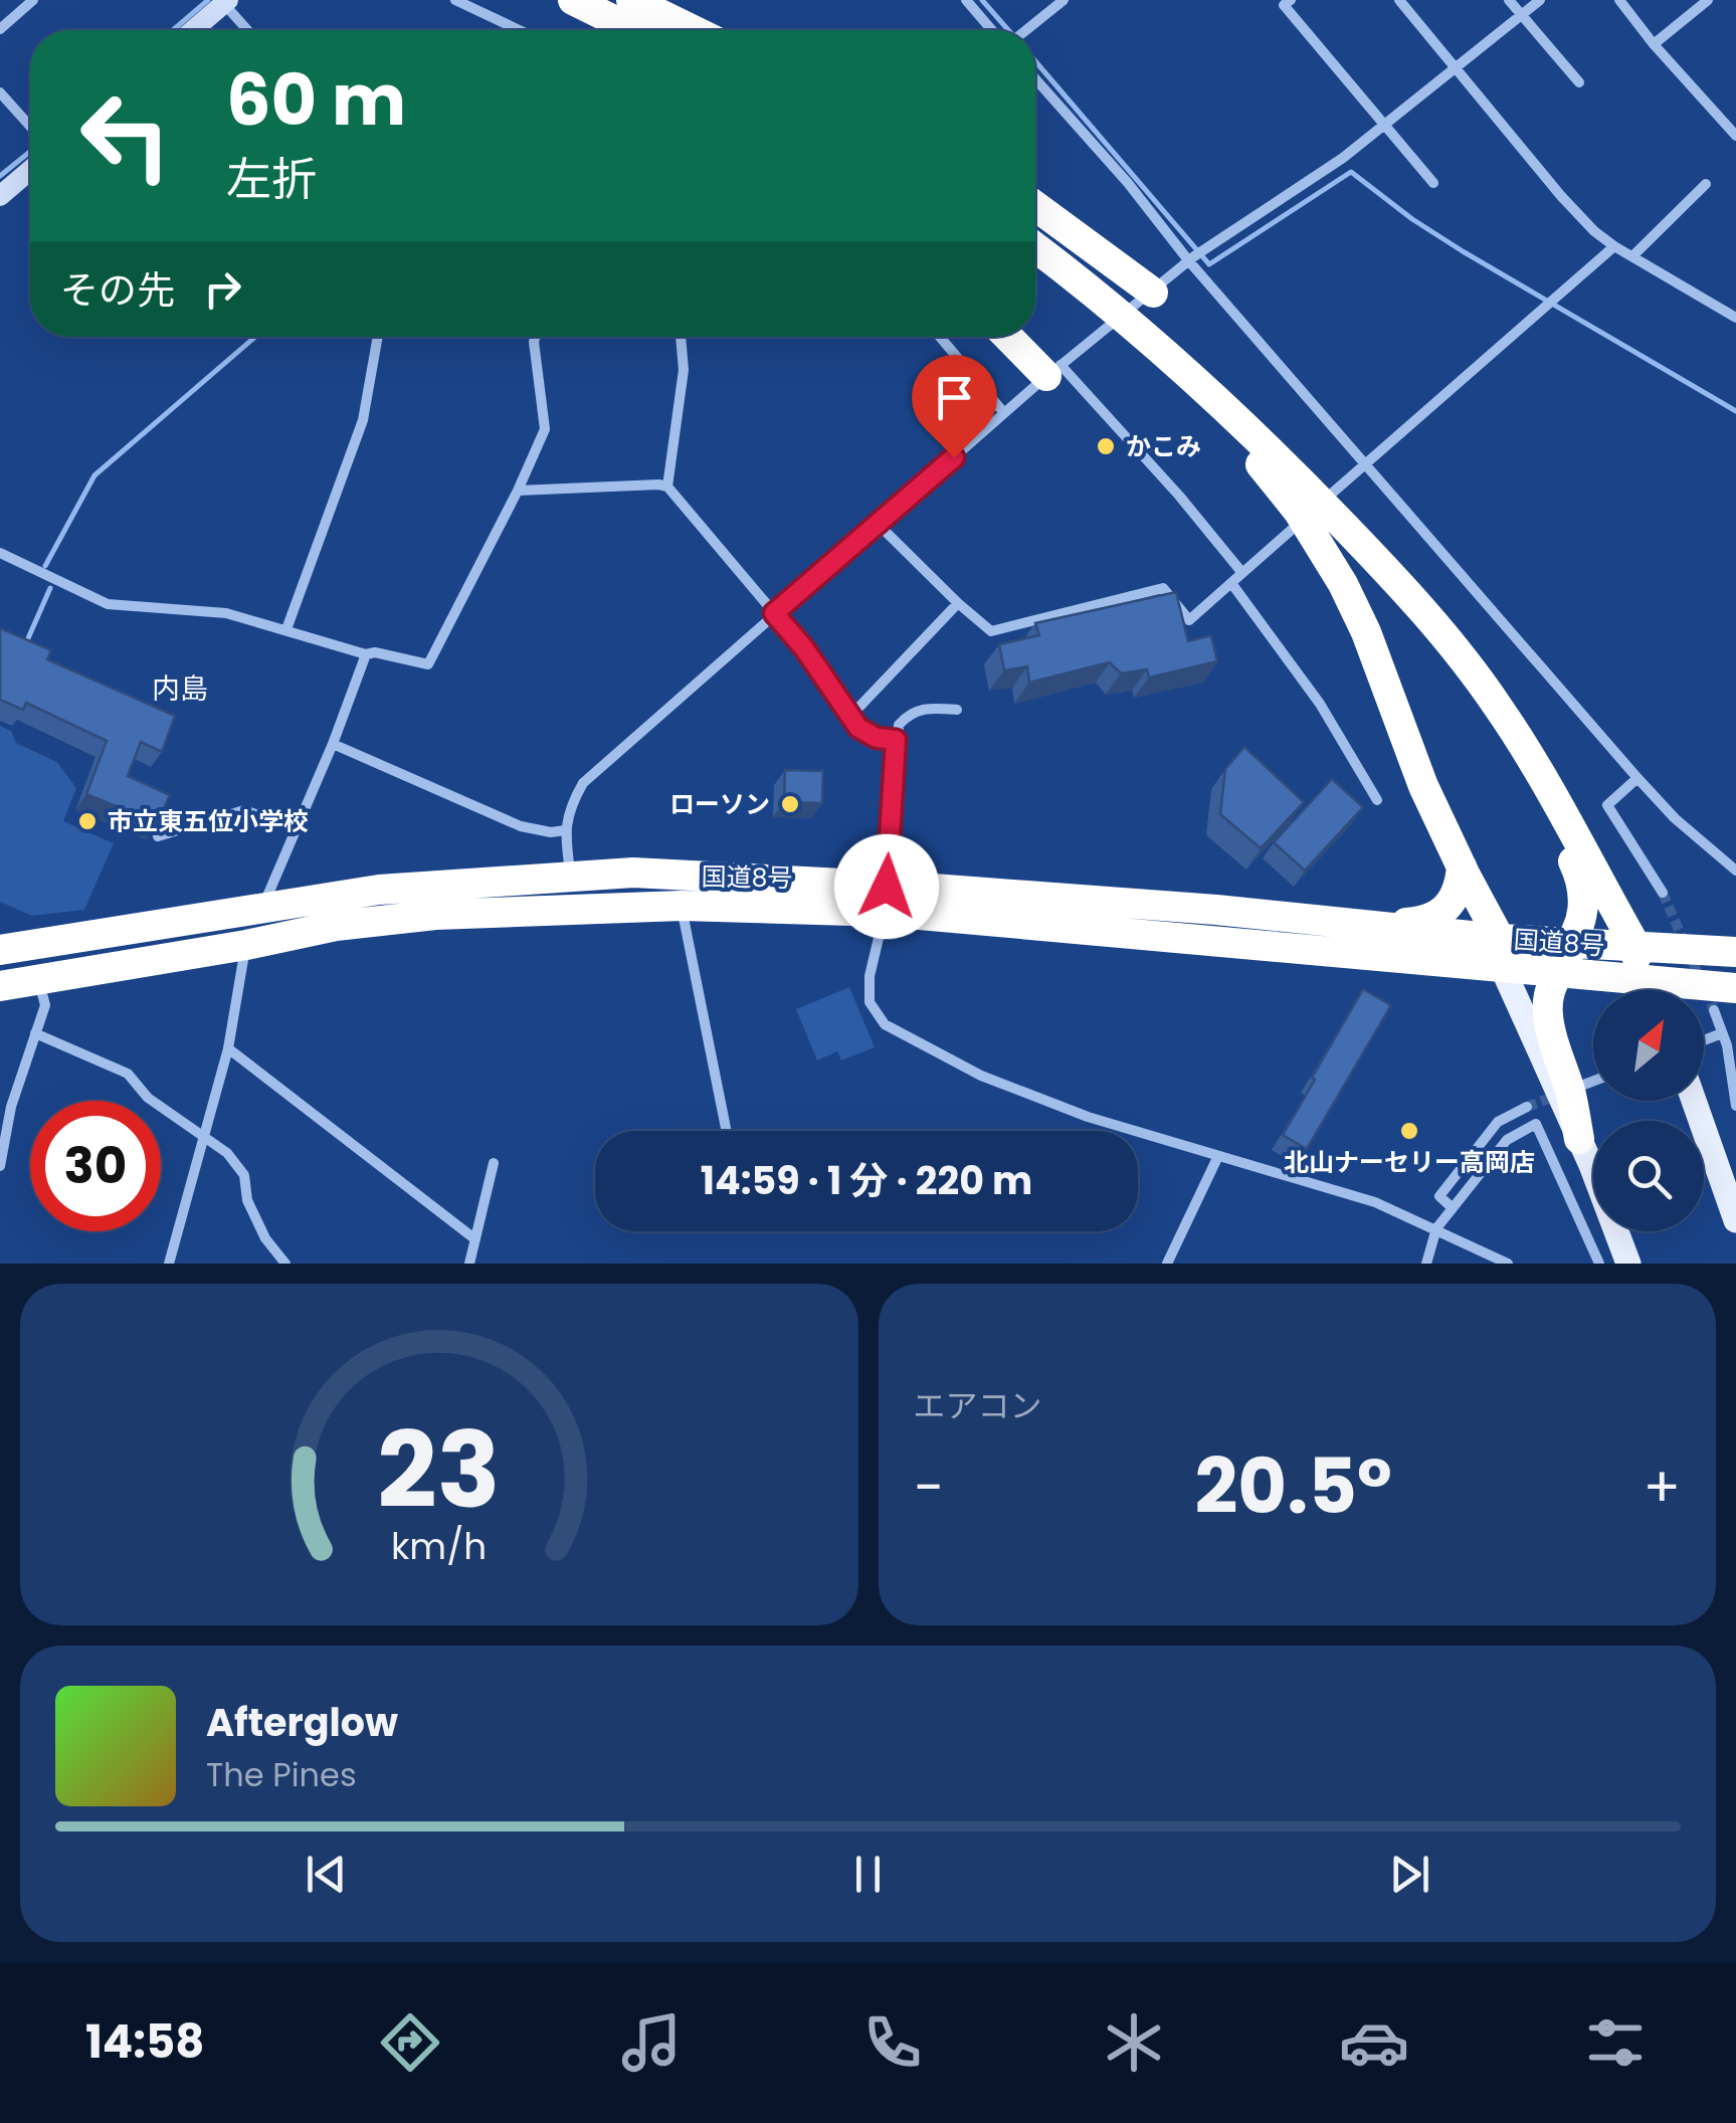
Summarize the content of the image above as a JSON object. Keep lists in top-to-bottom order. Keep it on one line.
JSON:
{"streets":{"highway":["国道8号"]},"districts":["内島"],"places":["かこみ","ローソン","市立東五位小学校","北山ナーセリー高岡店"],"north":"top right","page":{"turn":["60 m","左折"],"then":"その先","limit":"30","trip":"14:59 · 1 分 · 220 m","tile":"エアコン","heat":["−","20.5°","+"],"song":["Afterglow","The Pines"],"tabs":"14:58","gauge":["23","km/h"]}}
